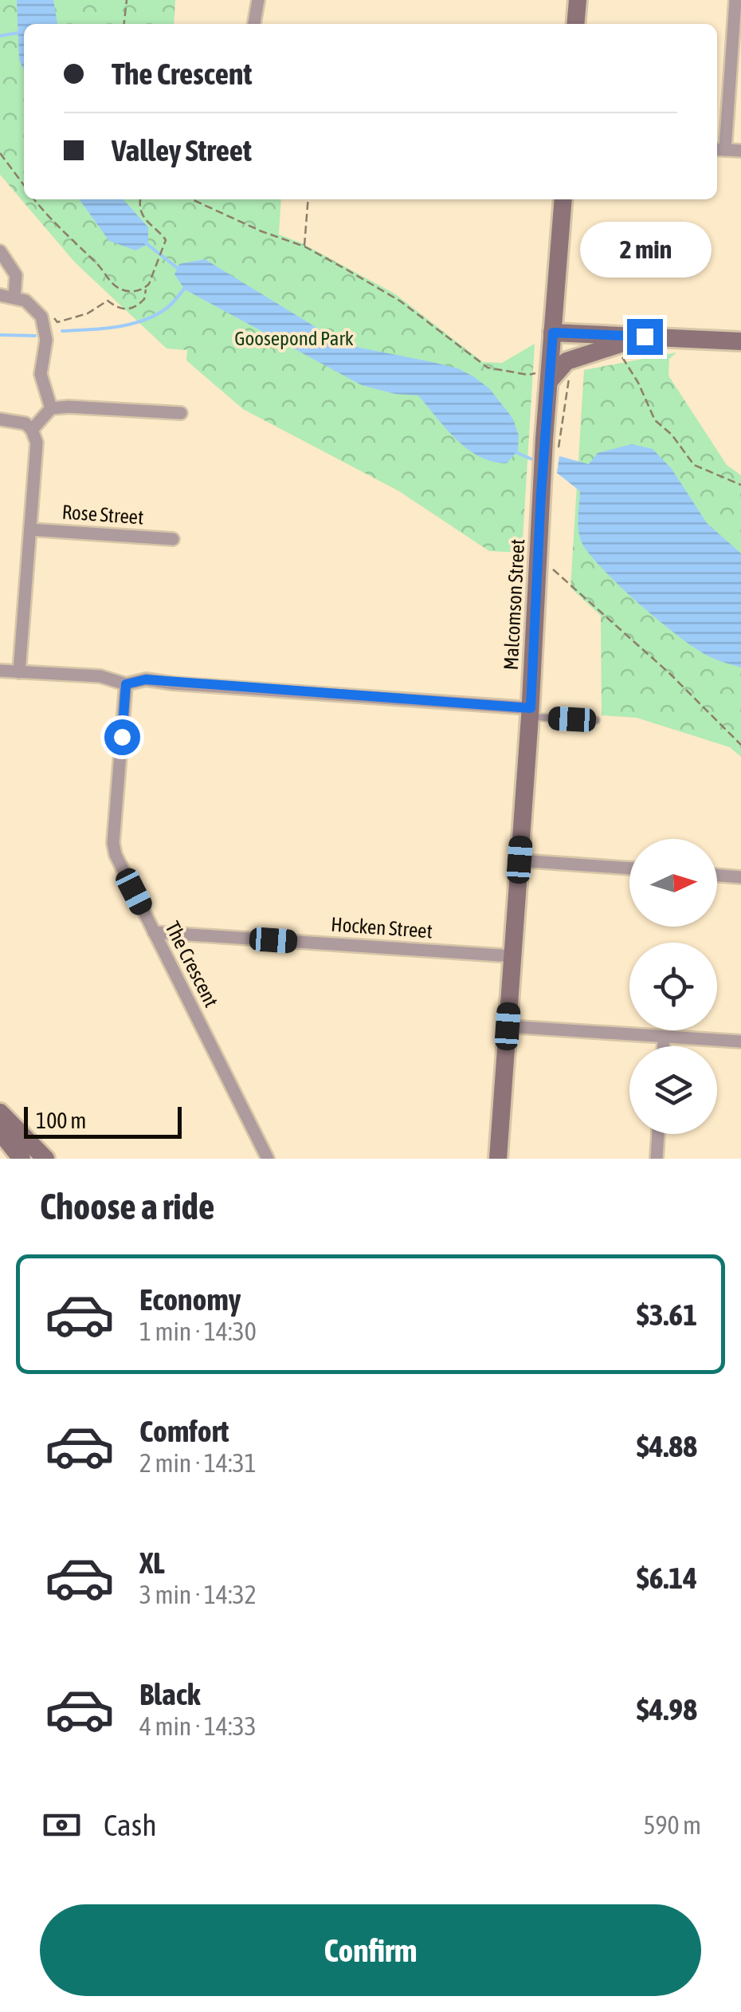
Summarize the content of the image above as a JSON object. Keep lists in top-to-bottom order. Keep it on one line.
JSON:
{"streets":{"main road":["Malcomson Street"],"street":["Rose Street","Hocken Street","The Crescent"]},"crossings":[["Malcomson Street","Hocken Street"],["Hocken Street","The Crescent"]],"parks":["Goosepond Park"],"scale_bar":"100 m","north":"right","page":{"banner":["The Crescent","Valley Street"],"bubble":"2 min","scale":"100 m","heading":"Choose a ride","list":[{"name":"Economy","note":"1 min · 14:30","value":"$3.61"},{"name":"Comfort","note":"2 min · 14:31","value":"$4.88"},{"name":"XL","note":"3 min · 14:32","value":"$6.14"},{"name":"Black","note":"4 min · 14:33","value":"$4.98"}],"pay":["Cash","590 m"],"buttons":"Confirm"}}
